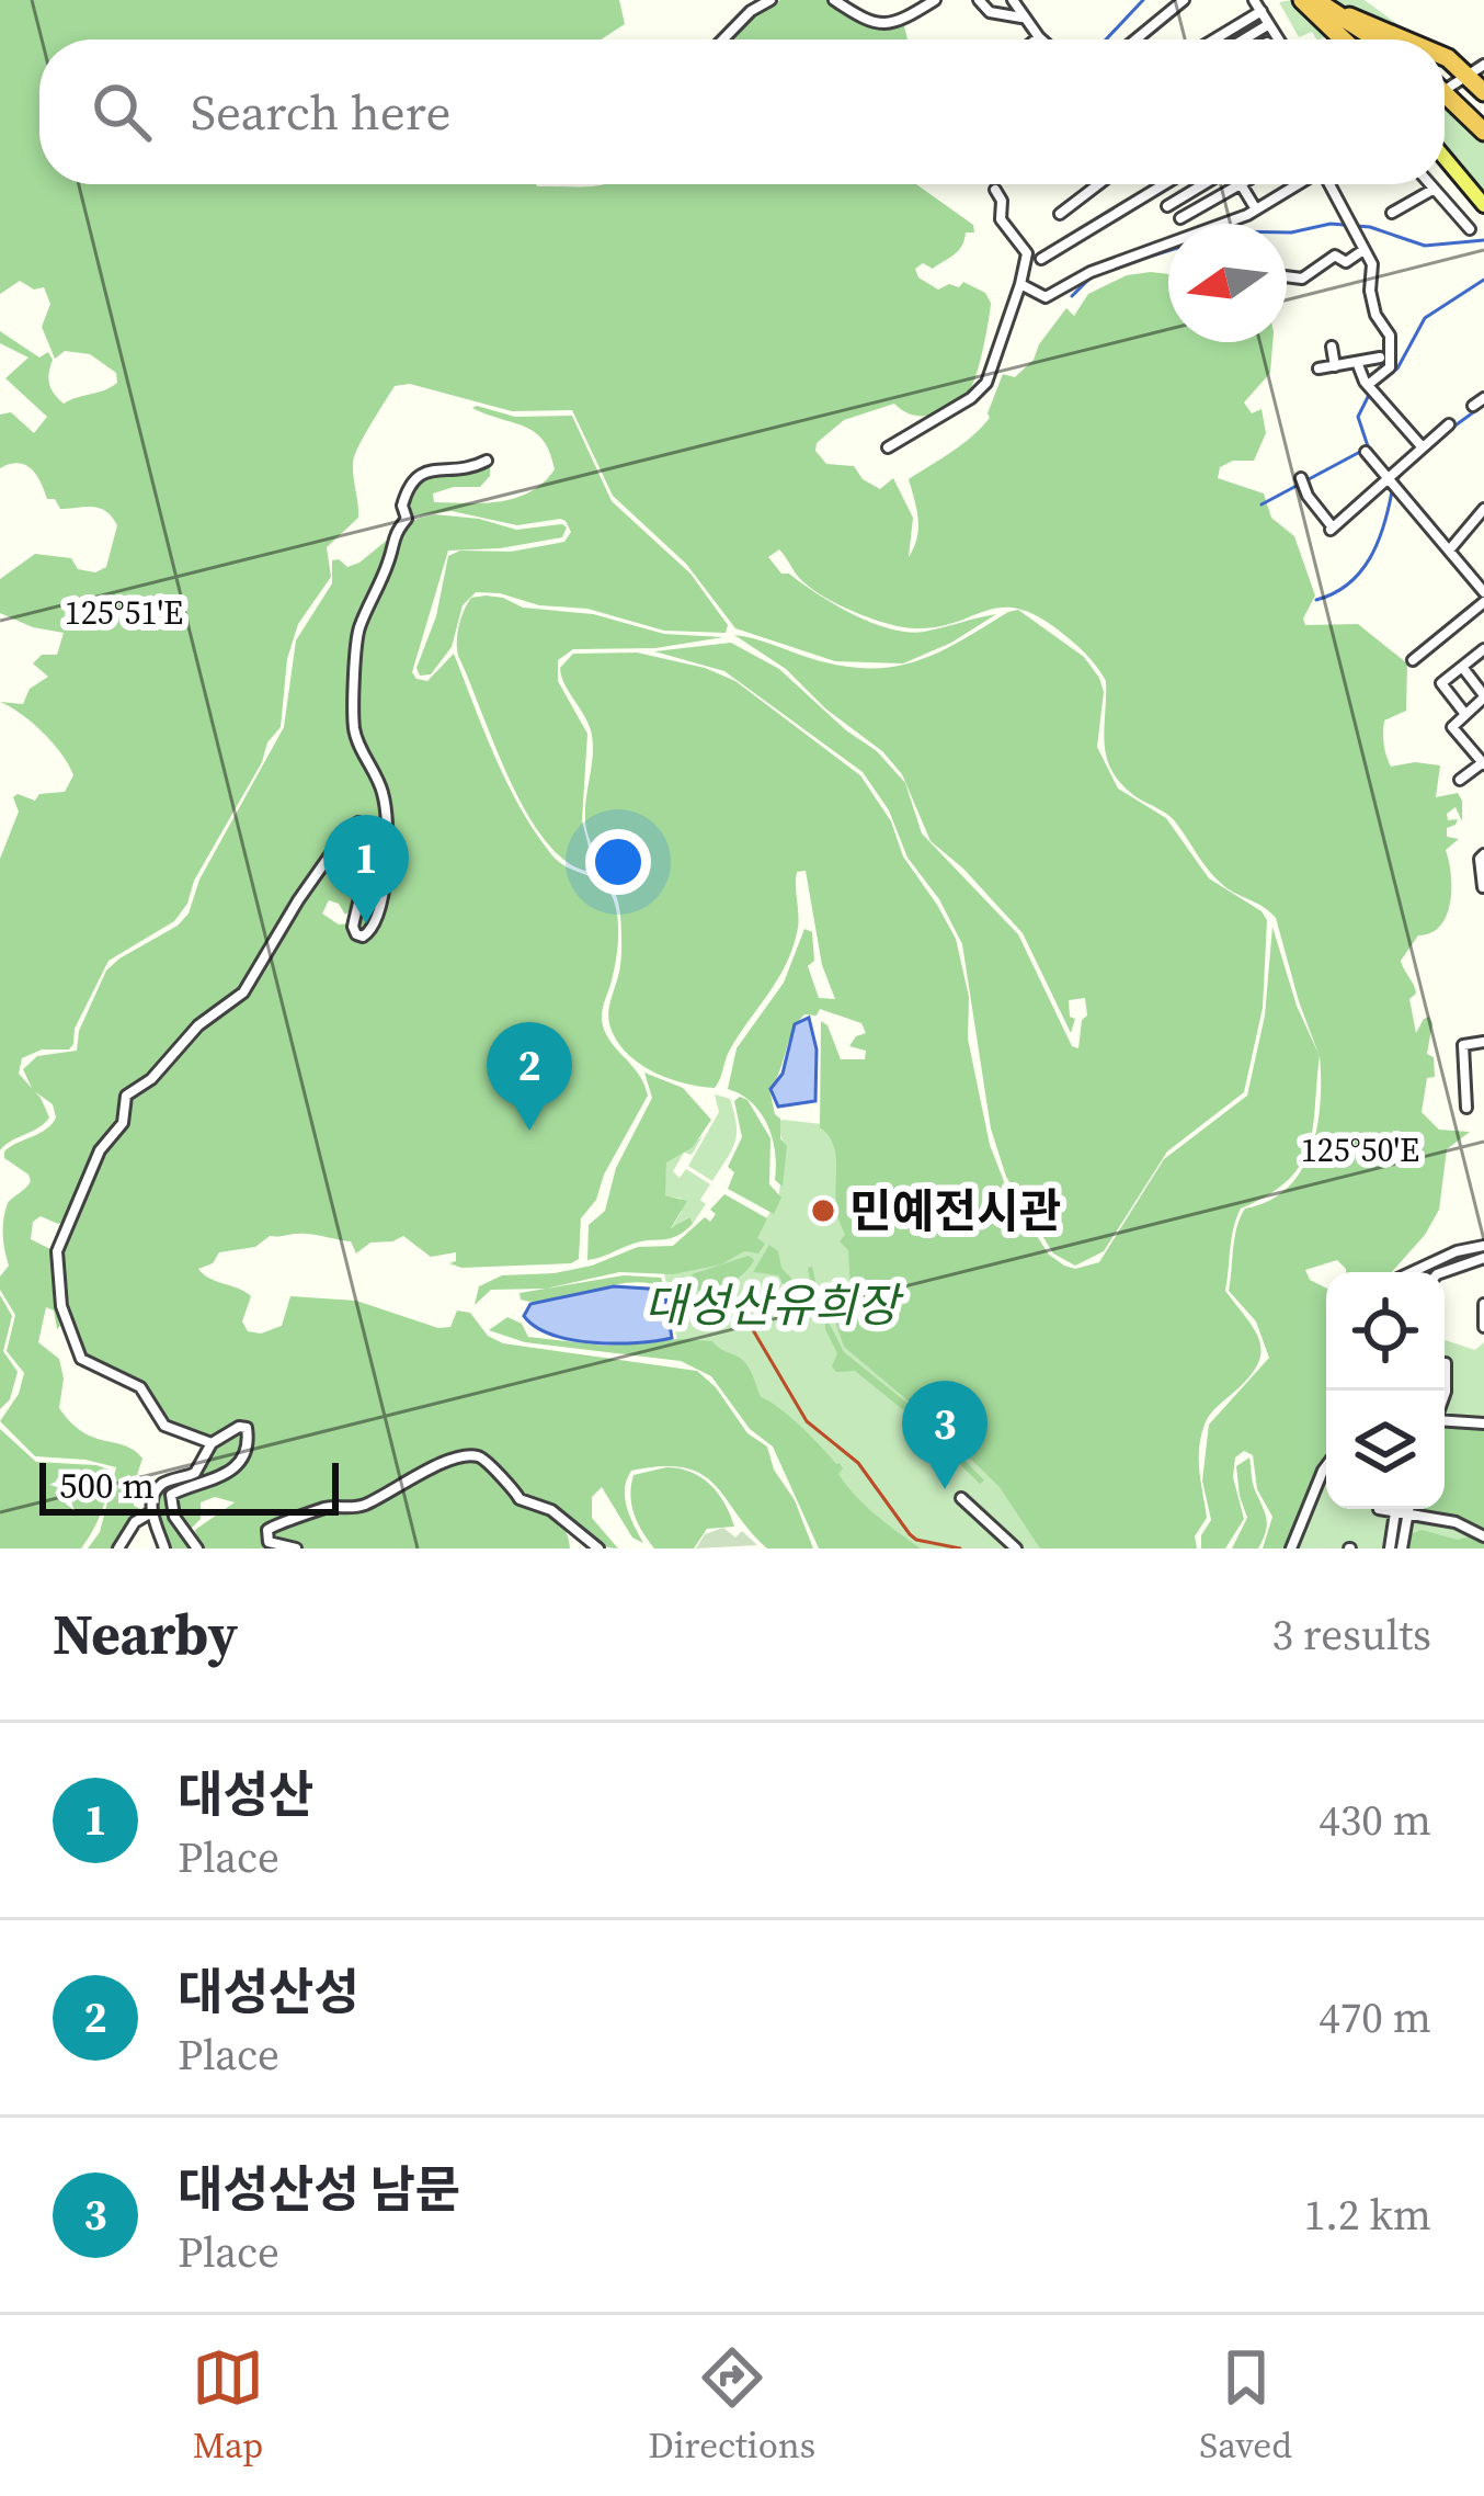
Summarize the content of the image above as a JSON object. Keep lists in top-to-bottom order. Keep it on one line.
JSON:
{"parks":["대성산유희장"],"places":["민예전시관"],"scale_bar":"500 m","north":"left","page":{"search":"Search here","pins":["1","2","3"],"scale":"500 m","heading":["Nearby","3 results"],"list":[{"mark":"1","name":"대성산","note":"Place","value":"430 m"},{"mark":"2","name":"대성산성","note":"Place","value":"470 m"},{"mark":"3","name":"대성산성 남문","note":"Place","value":"1.2 km"}],"nav":["Map","Directions","Saved"]},"coordinates":["125°51'E","125°50'E"]}
